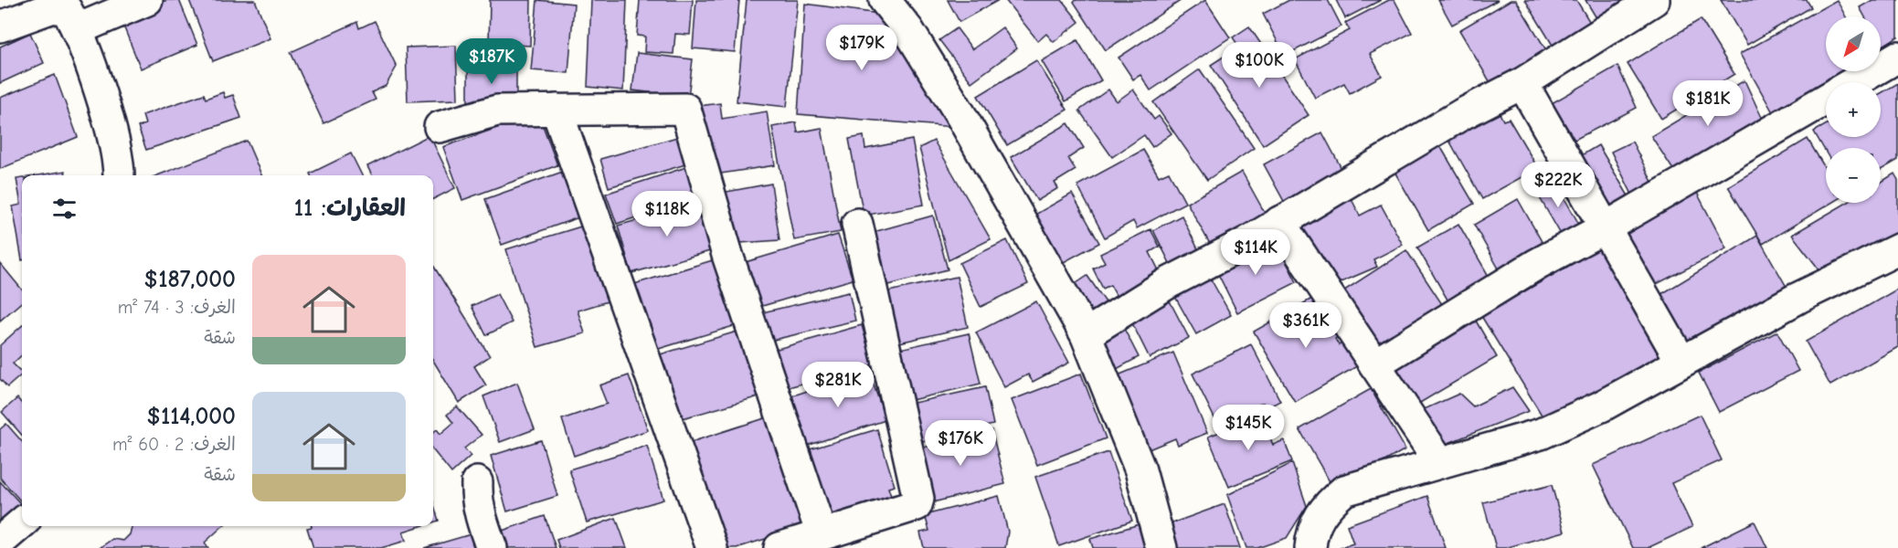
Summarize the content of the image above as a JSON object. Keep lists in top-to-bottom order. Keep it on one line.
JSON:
{"north":"bottom left","page":{"map_buttons":["+","−"],"price":["$179K","$187K","$100K","$181K","$222K","$118K","$114K","$361K","$281K","$145K","$176K"],"heading":"العقارات: 11","list":[{"name":"$187,000","note":"الغرف: 3 · 74 m² · شقة"},{"name":"$114,000","note":"الغرف: 2 · 60 m² · شقة"}]}}
